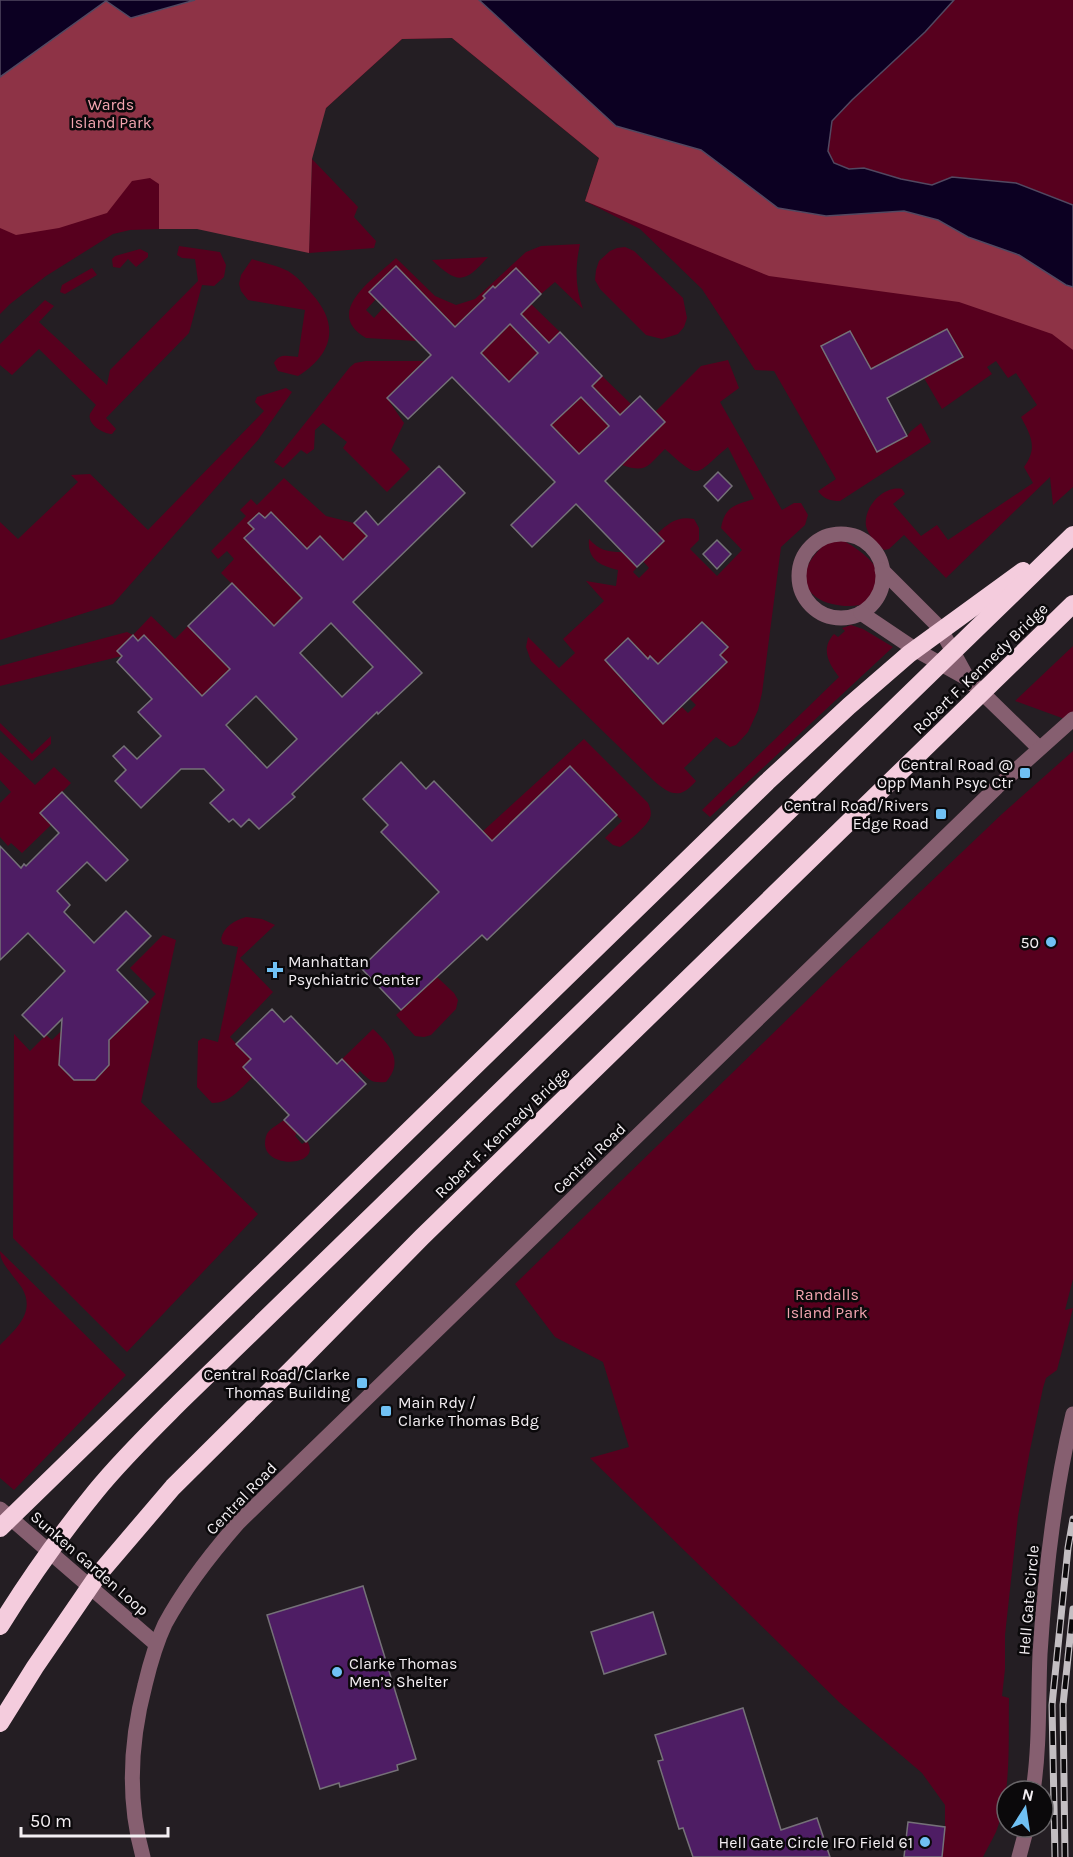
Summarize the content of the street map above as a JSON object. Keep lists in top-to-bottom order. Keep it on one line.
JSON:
{"streets":{"highway":["Robert F. Kennedy Bridge"],"street":["Central Road","Sunken Garden Loop","Hell Gate Circle"]},"crossings":[["Central Road","Sunken Garden Loop"]],"parks":["Wards Island Park","Randalls Island Park"],"places":{"transit":["Central Road @ Opp Manh Psyc Ctr","Central Road/Rivers Edge Road","Central Road/Clarke Thomas Building","Main Rdy / Clarke Thomas Bdg"],"other":["50","Clarke Thomas Men’s Shelter","Hell Gate Circle IFO Field 61"],"health":["Manhattan Psychiatric Center"]},"scale_bar":"50 m","north":"top"}
